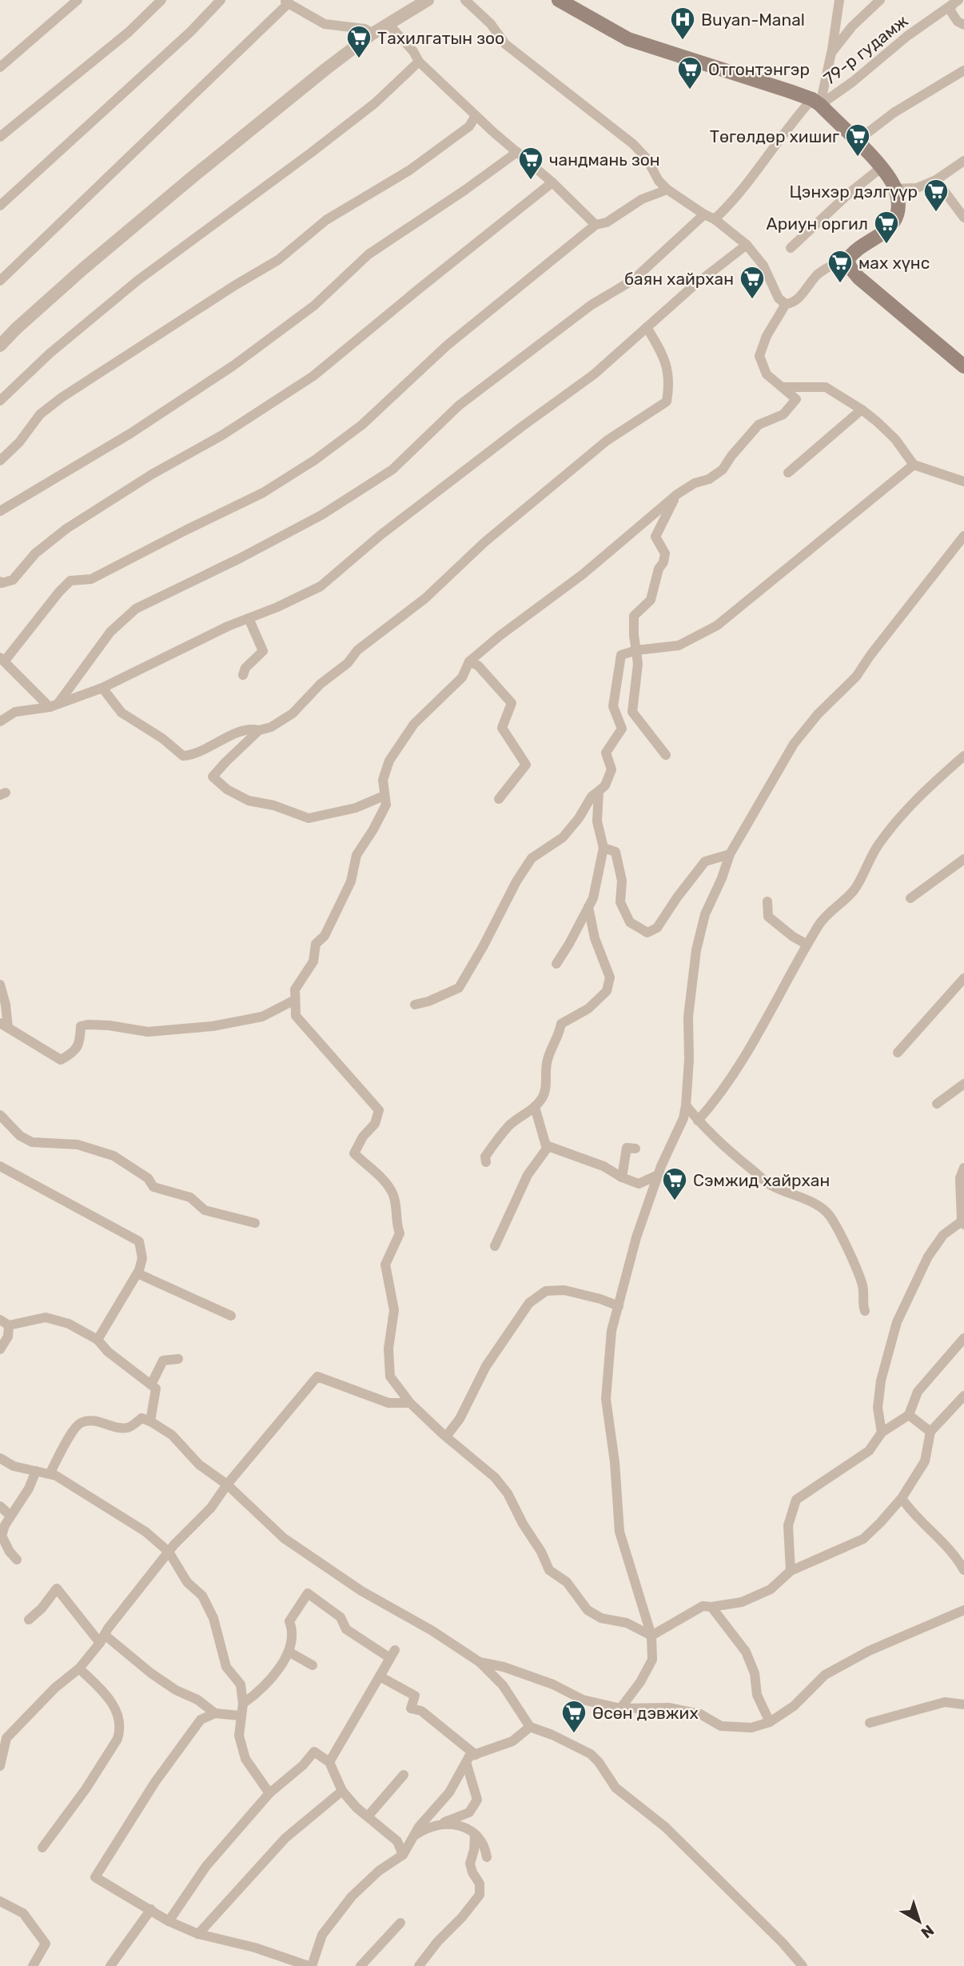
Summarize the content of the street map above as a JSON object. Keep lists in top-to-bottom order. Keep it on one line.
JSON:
{"streets":{"street":["79-р гудамж"]},"places":{"hospital":["Buyan-Manal"],"supermarket":["Тахилгатын зоо","Отгонтэнгэр","Төгөлдөр хишиг","чандмань зон","Цэнхэр дэлгүүр","Ариун оргил","мах хүнс","баян хайрхан","Сэмжид хайрхан","Өсөн дэвжих"]},"north":"bottom right"}
